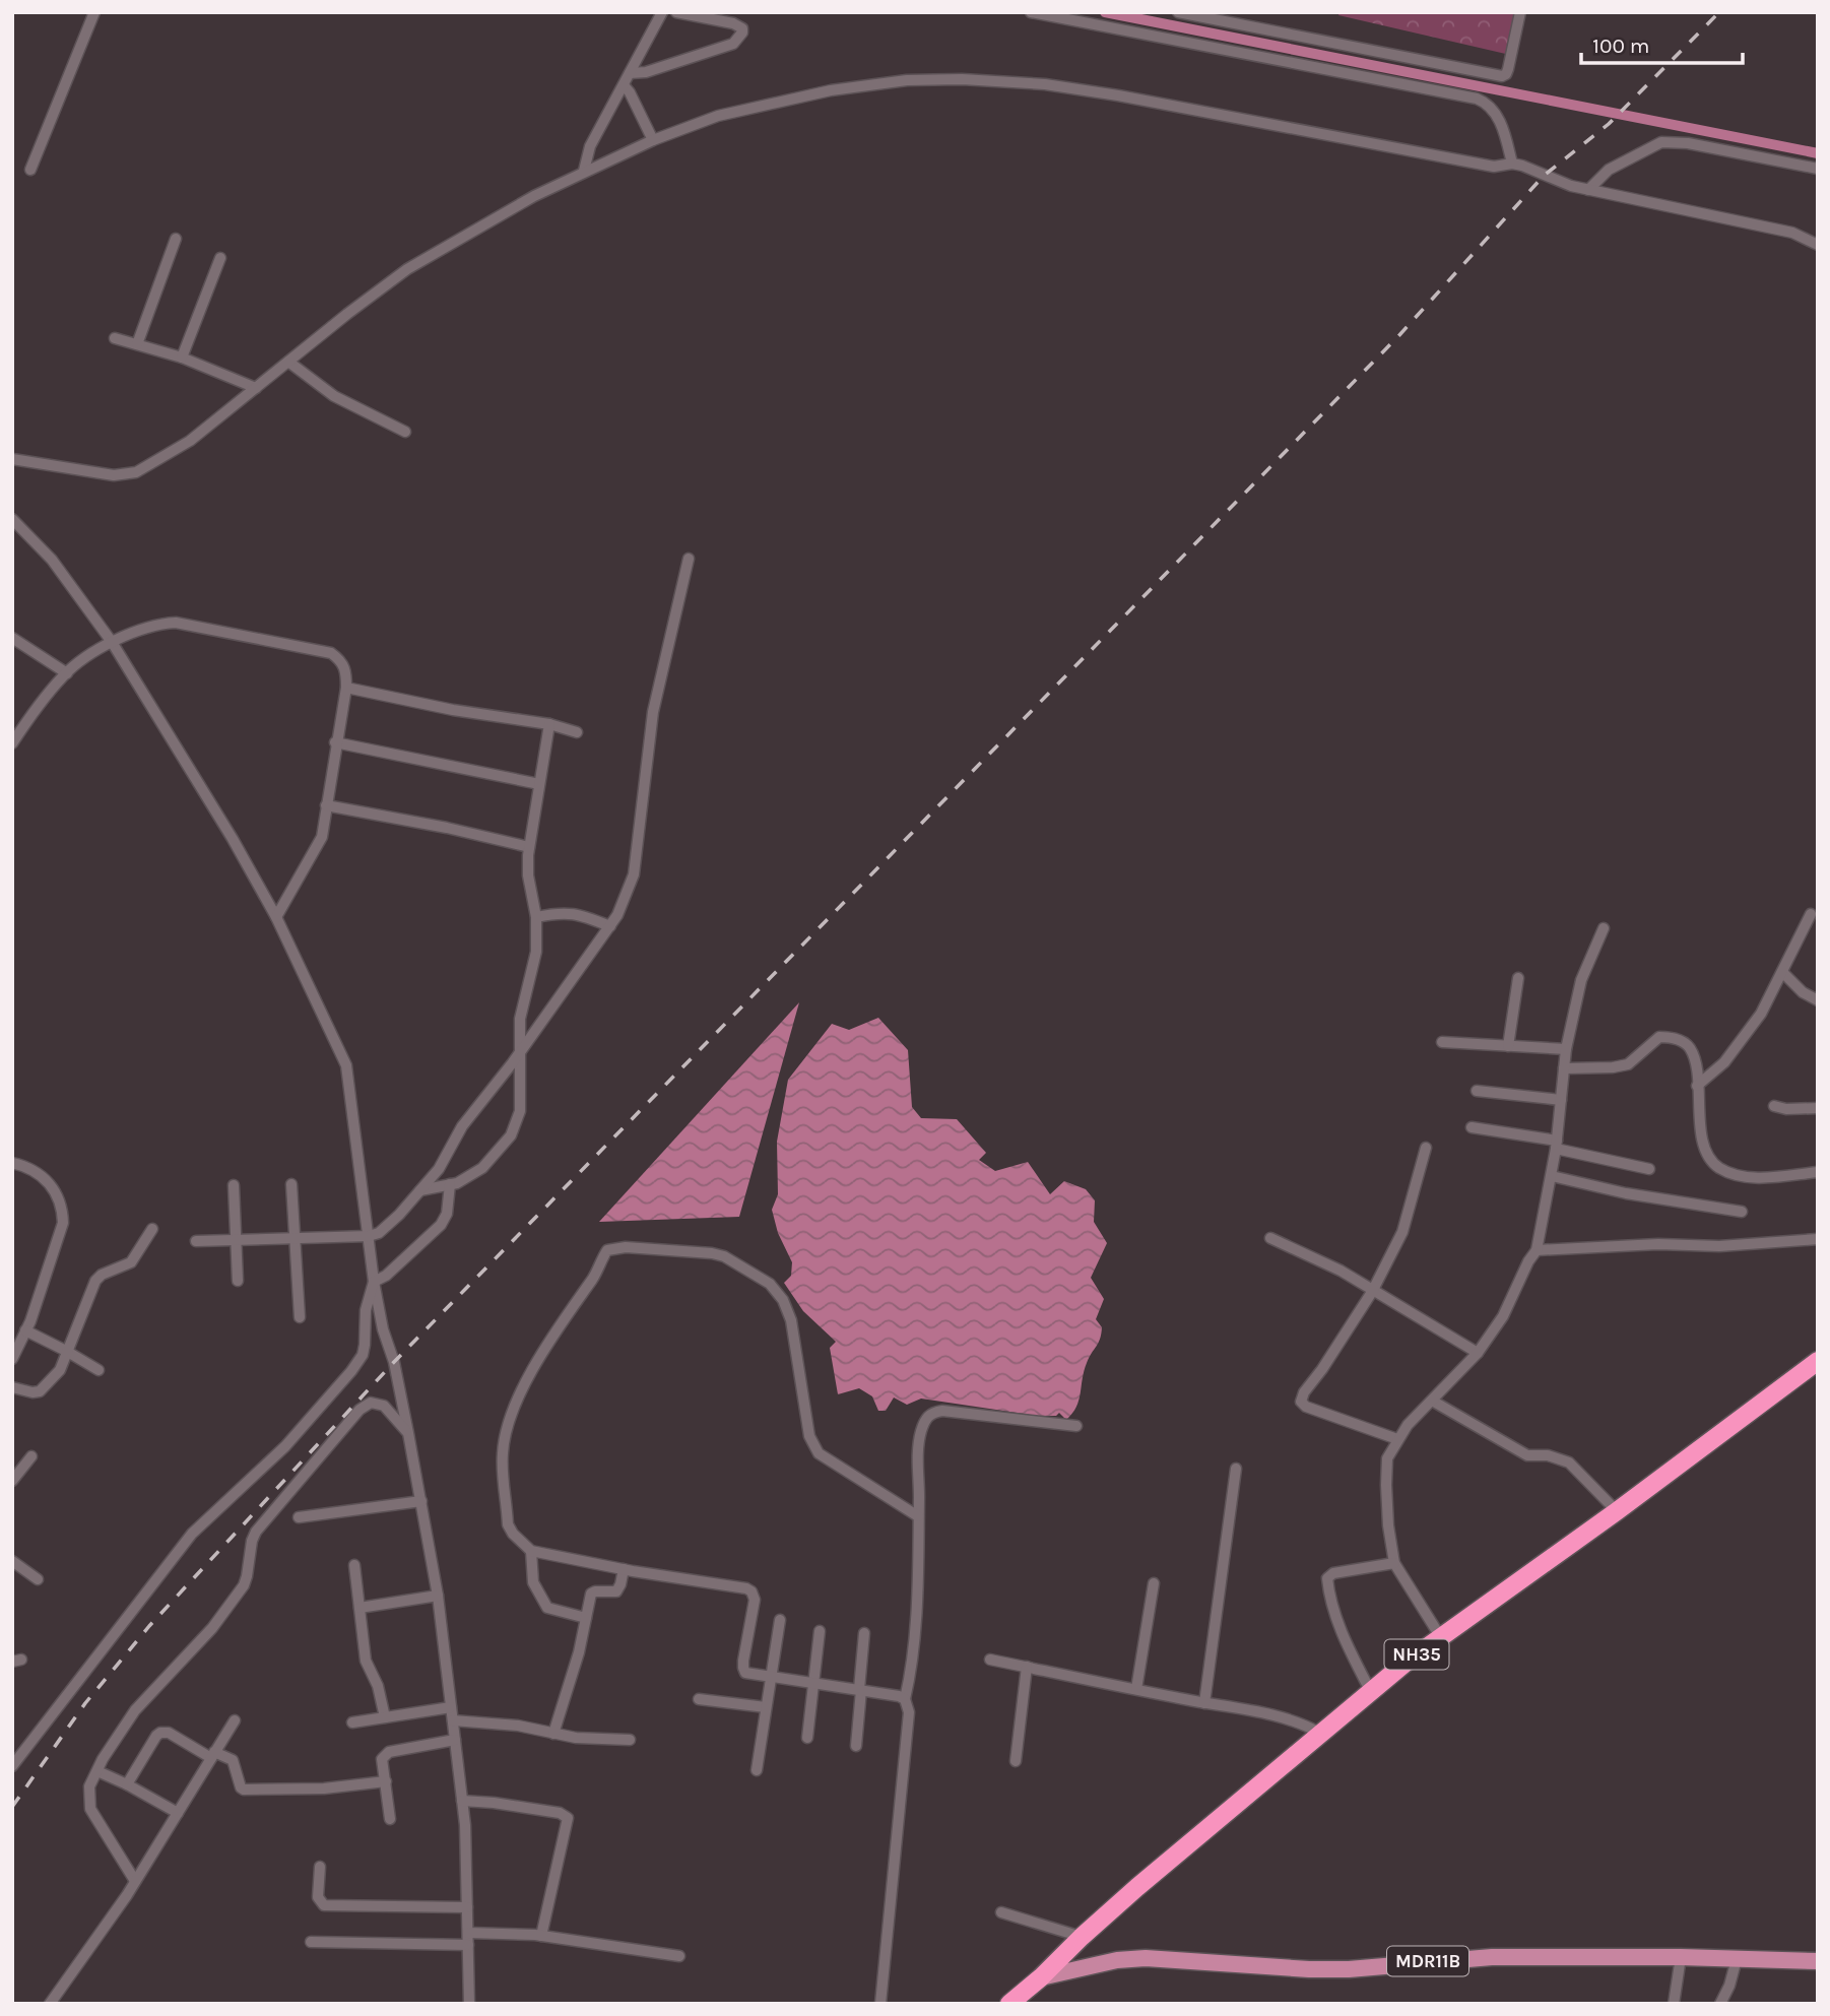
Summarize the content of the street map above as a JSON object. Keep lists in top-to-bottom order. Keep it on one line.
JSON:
{"streets":{"highway":["NH35"],"main road":["MDR11B"]},"crossings":[["NH35","MDR11B"]],"scale_bar":"100 m"}
